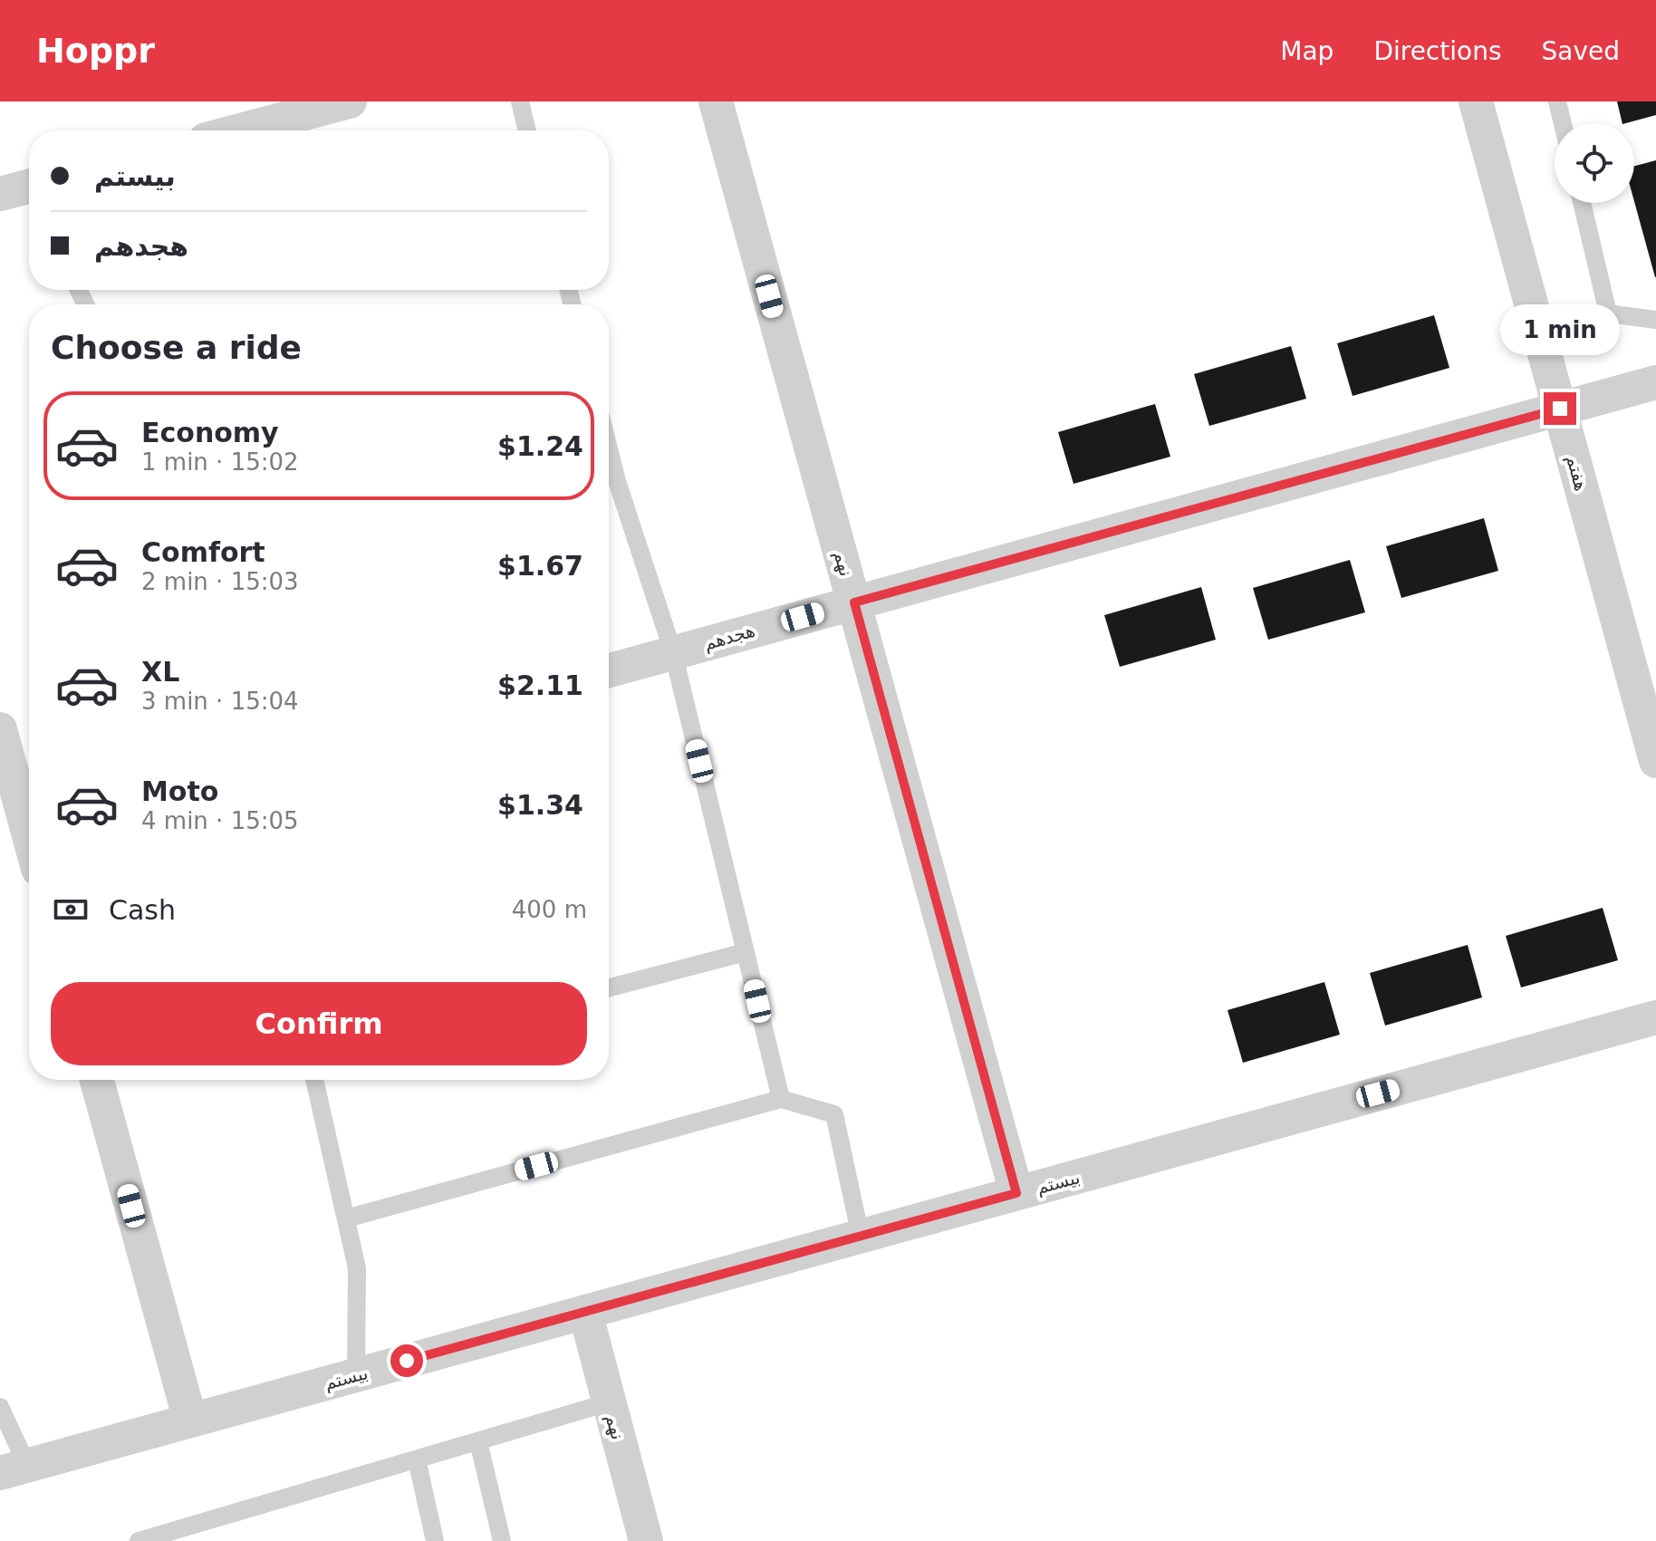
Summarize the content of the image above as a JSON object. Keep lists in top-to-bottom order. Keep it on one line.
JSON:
{"streets":{"street":["هفتم","نهم","هجدهم","بیستم"]},"crossings":[["هفتم","هجدهم"],["نهم","هجدهم"],["نهم","بیستم"]],"page":{"header":"Hoppr","nav":["Map","Directions","Saved"],"banner":["بیستم","هجدهم"],"bubble":"1 min","heading":"Choose a ride","list":[{"name":"Economy","note":"1 min · 15:02","value":"$1.24"},{"name":"Comfort","note":"2 min · 15:03","value":"$1.67"},{"name":"XL","note":"3 min · 15:04","value":"$2.11"},{"name":"Moto","note":"4 min · 15:05","value":"$1.34"}],"pay":["Cash","400 m"],"buttons":"Confirm"}}
